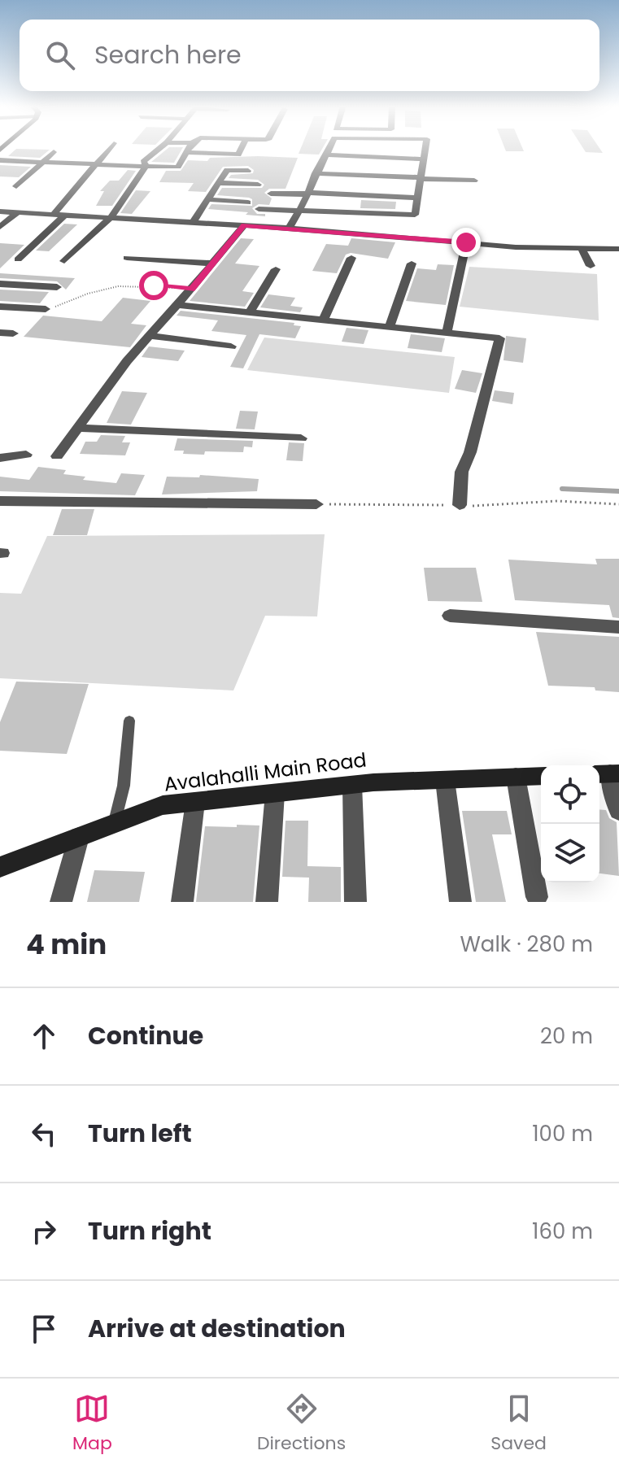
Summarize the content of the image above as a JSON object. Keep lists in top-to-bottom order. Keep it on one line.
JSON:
{"streets":{"main road":["Avalahalli Main Road"]},"page":{"search":"Search here","heading":["4 min","Walk · 280 m"],"list":[["Continue","20 m"],["Turn left","100 m"],["Turn right","160 m"],"Arrive at destination"],"nav":["Map","Directions","Saved"]}}
